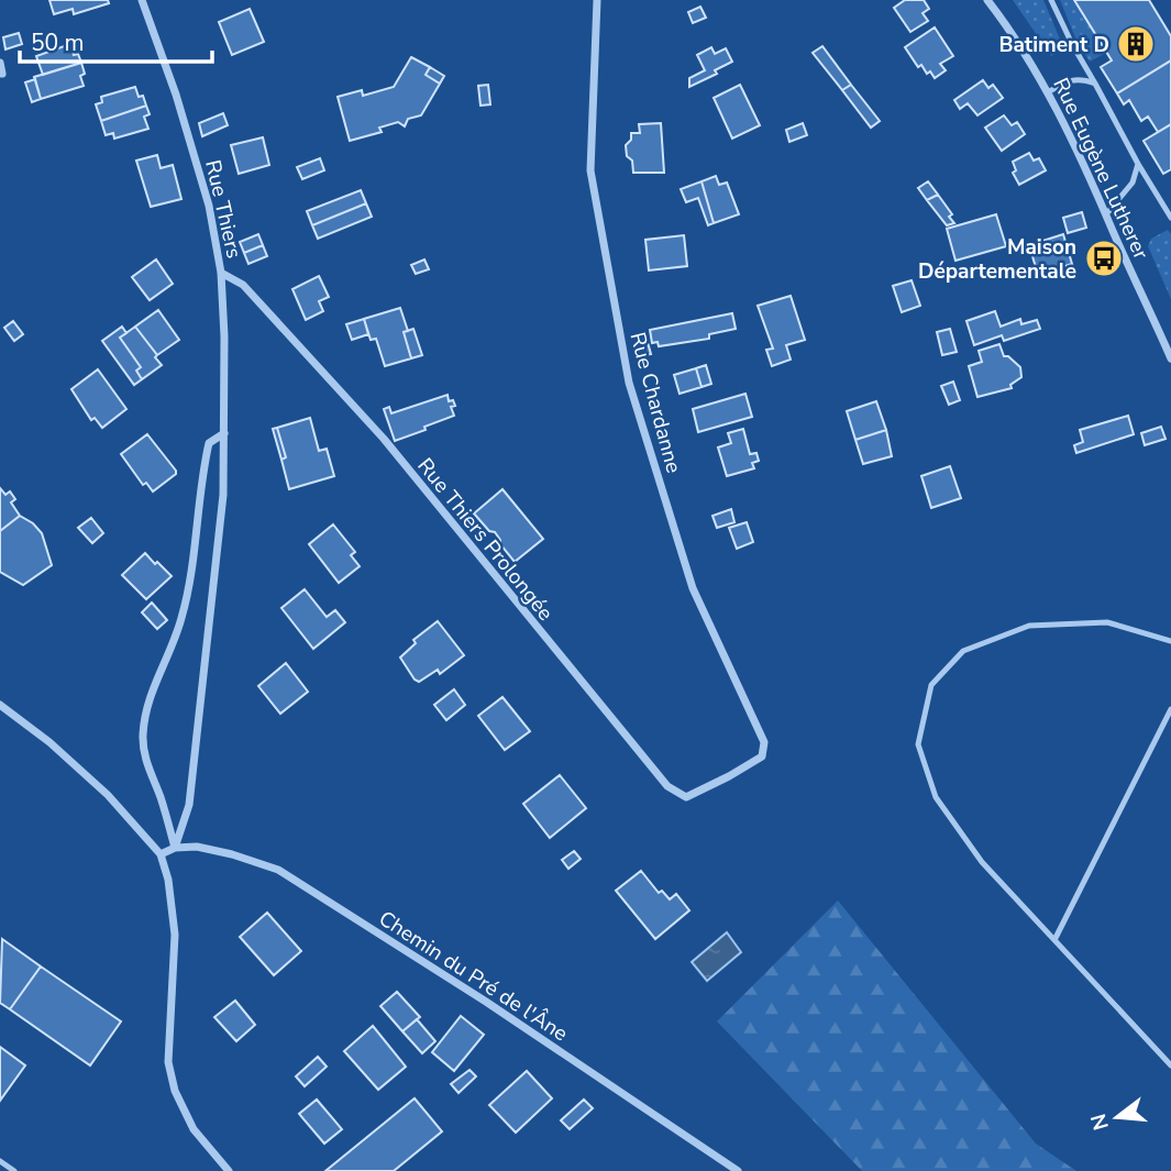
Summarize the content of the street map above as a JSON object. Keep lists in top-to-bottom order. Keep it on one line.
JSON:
{"streets":{"street":["Rue Eugène Lutherer","Rue Thiers","Rue Chardanne","Rue Thiers Prolongée","Chemin du Pré de l'Âne"]},"crossings":[["Rue Thiers","Rue Thiers Prolongée"],["Rue Thiers","Chemin du Pré de l'Âne"],["Rue Chardanne","Rue Thiers Prolongée"]],"places":{"building":["Batiment D"],"bus stop":["Maison Départementale"]},"scale_bar":"50 m","north":"left"}
